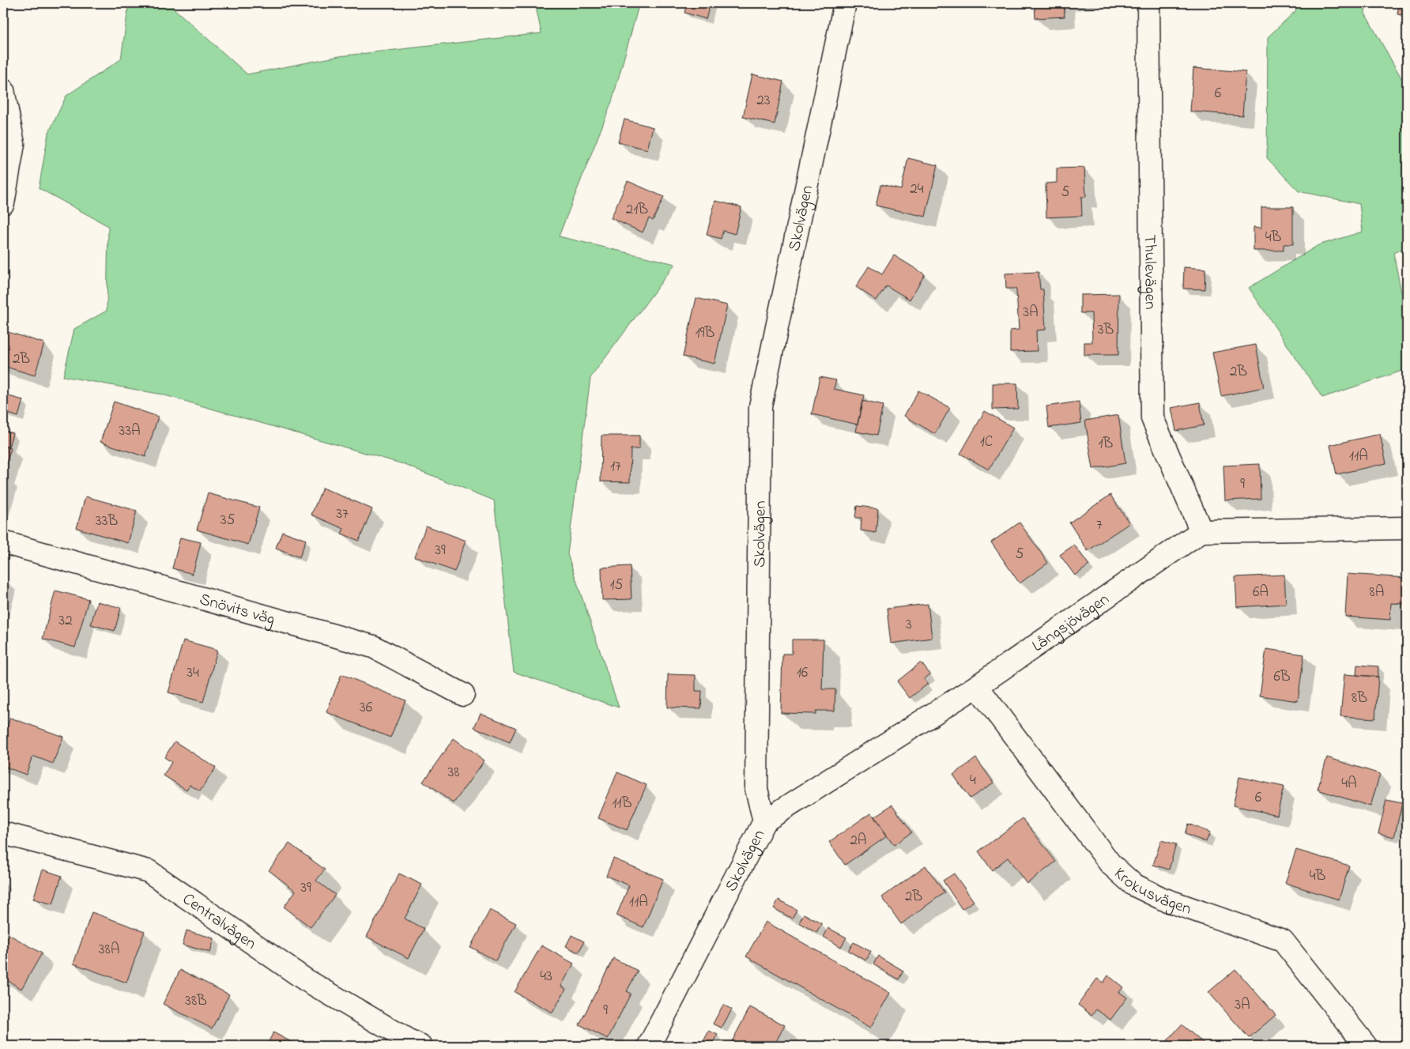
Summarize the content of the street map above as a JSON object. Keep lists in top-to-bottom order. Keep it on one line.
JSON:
{"streets":{"street":["Skolvägen","Thulevägen","Snövits väg","Långsjövägen","Krokusvägen","Centralvägen"]},"crossings":[["Skolvägen","Långsjövägen"],["Thulevägen","Långsjövägen"],["Långsjövägen","Krokusvägen"]],"house_numbers":["6","23","24","5","21B","4B","3A","3B","19B","2B","2B","33A","1C","1B","11A","17","9","37","35","33B","7","39","5","15","6A","8A","32","3","34","16","6B","8B","36","38","4","4A","6","11B","2A","4B","39","2B","11A","38A","43","38B","3A","9"]}
